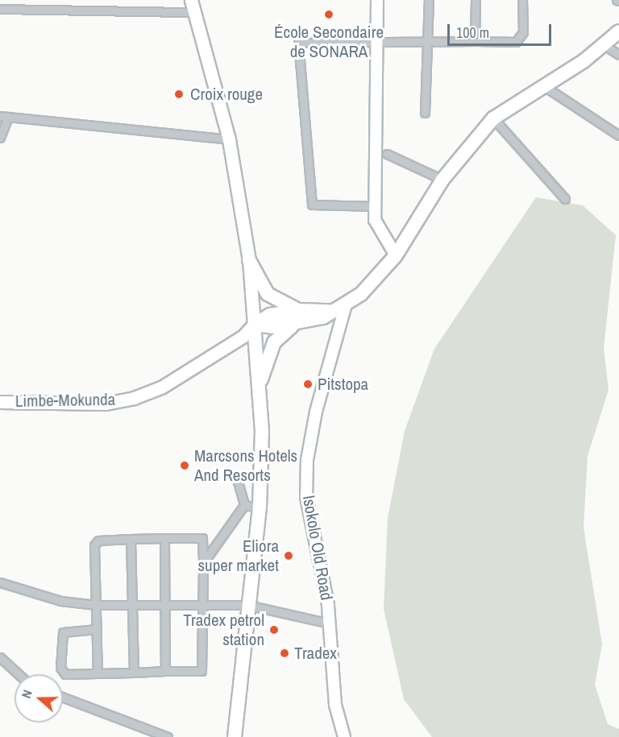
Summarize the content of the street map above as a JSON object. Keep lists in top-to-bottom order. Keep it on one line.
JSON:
{"streets":{"main road":["Limbe-Mokunda"],"street":["Isokolo Old Road"]},"places":["École Secondaire de SONARA","Croix rouge","Pitstopa","Marcsons Hotels And Resorts","Eliora super market","Tradex petrol station","Tradex"],"scale_bar":"100 m","north":"left"}
